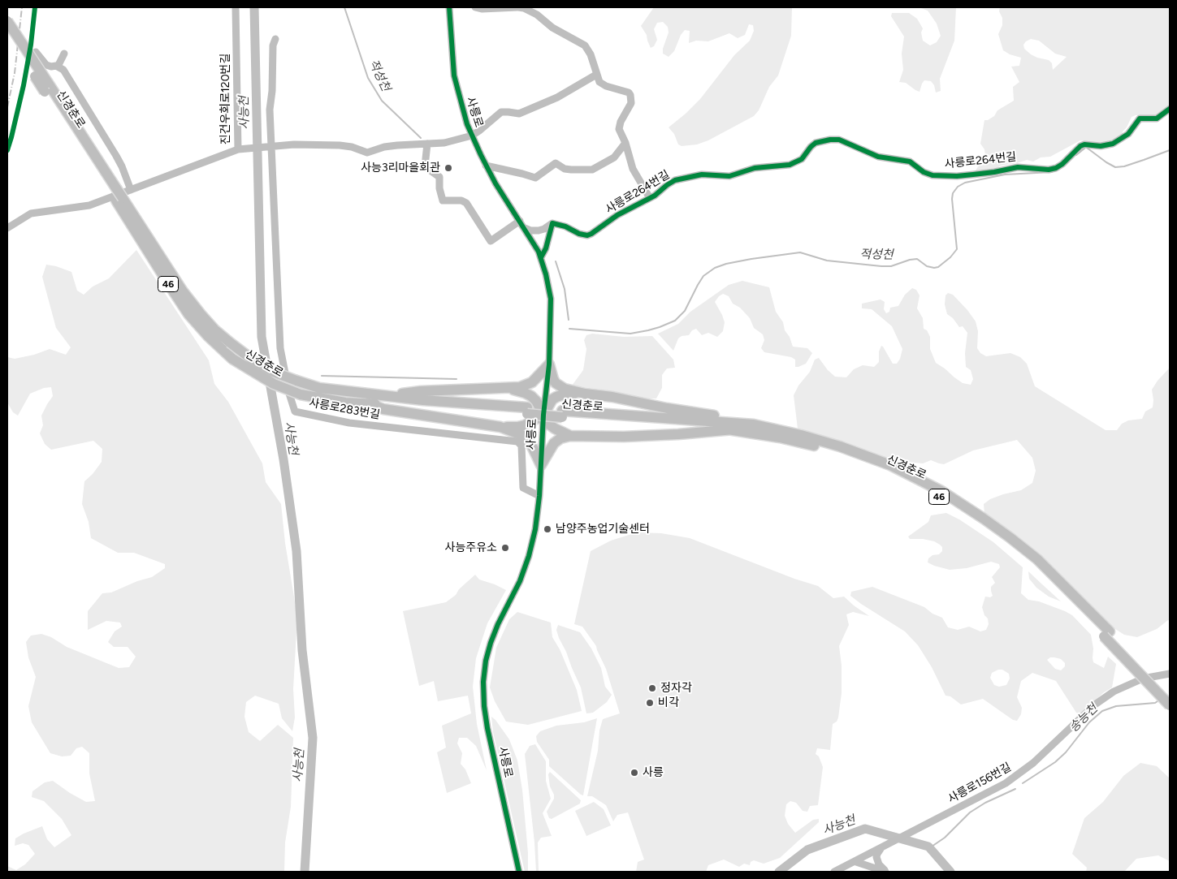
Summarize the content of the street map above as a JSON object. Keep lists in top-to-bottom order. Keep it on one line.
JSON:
{"streets":{"highway":["신경춘로","46"],"street":["진건우회로120번길","사릉로","사릉로264번길","사릉로283번길","사릉로156번길"]},"crossings":[["사릉로","사릉로283번길"]],"water":["적성천","사능천","송능천"],"places":["사능3리마을회관","남양주농업기술센터","사능주유소","정자각","비각","사릉"]}
